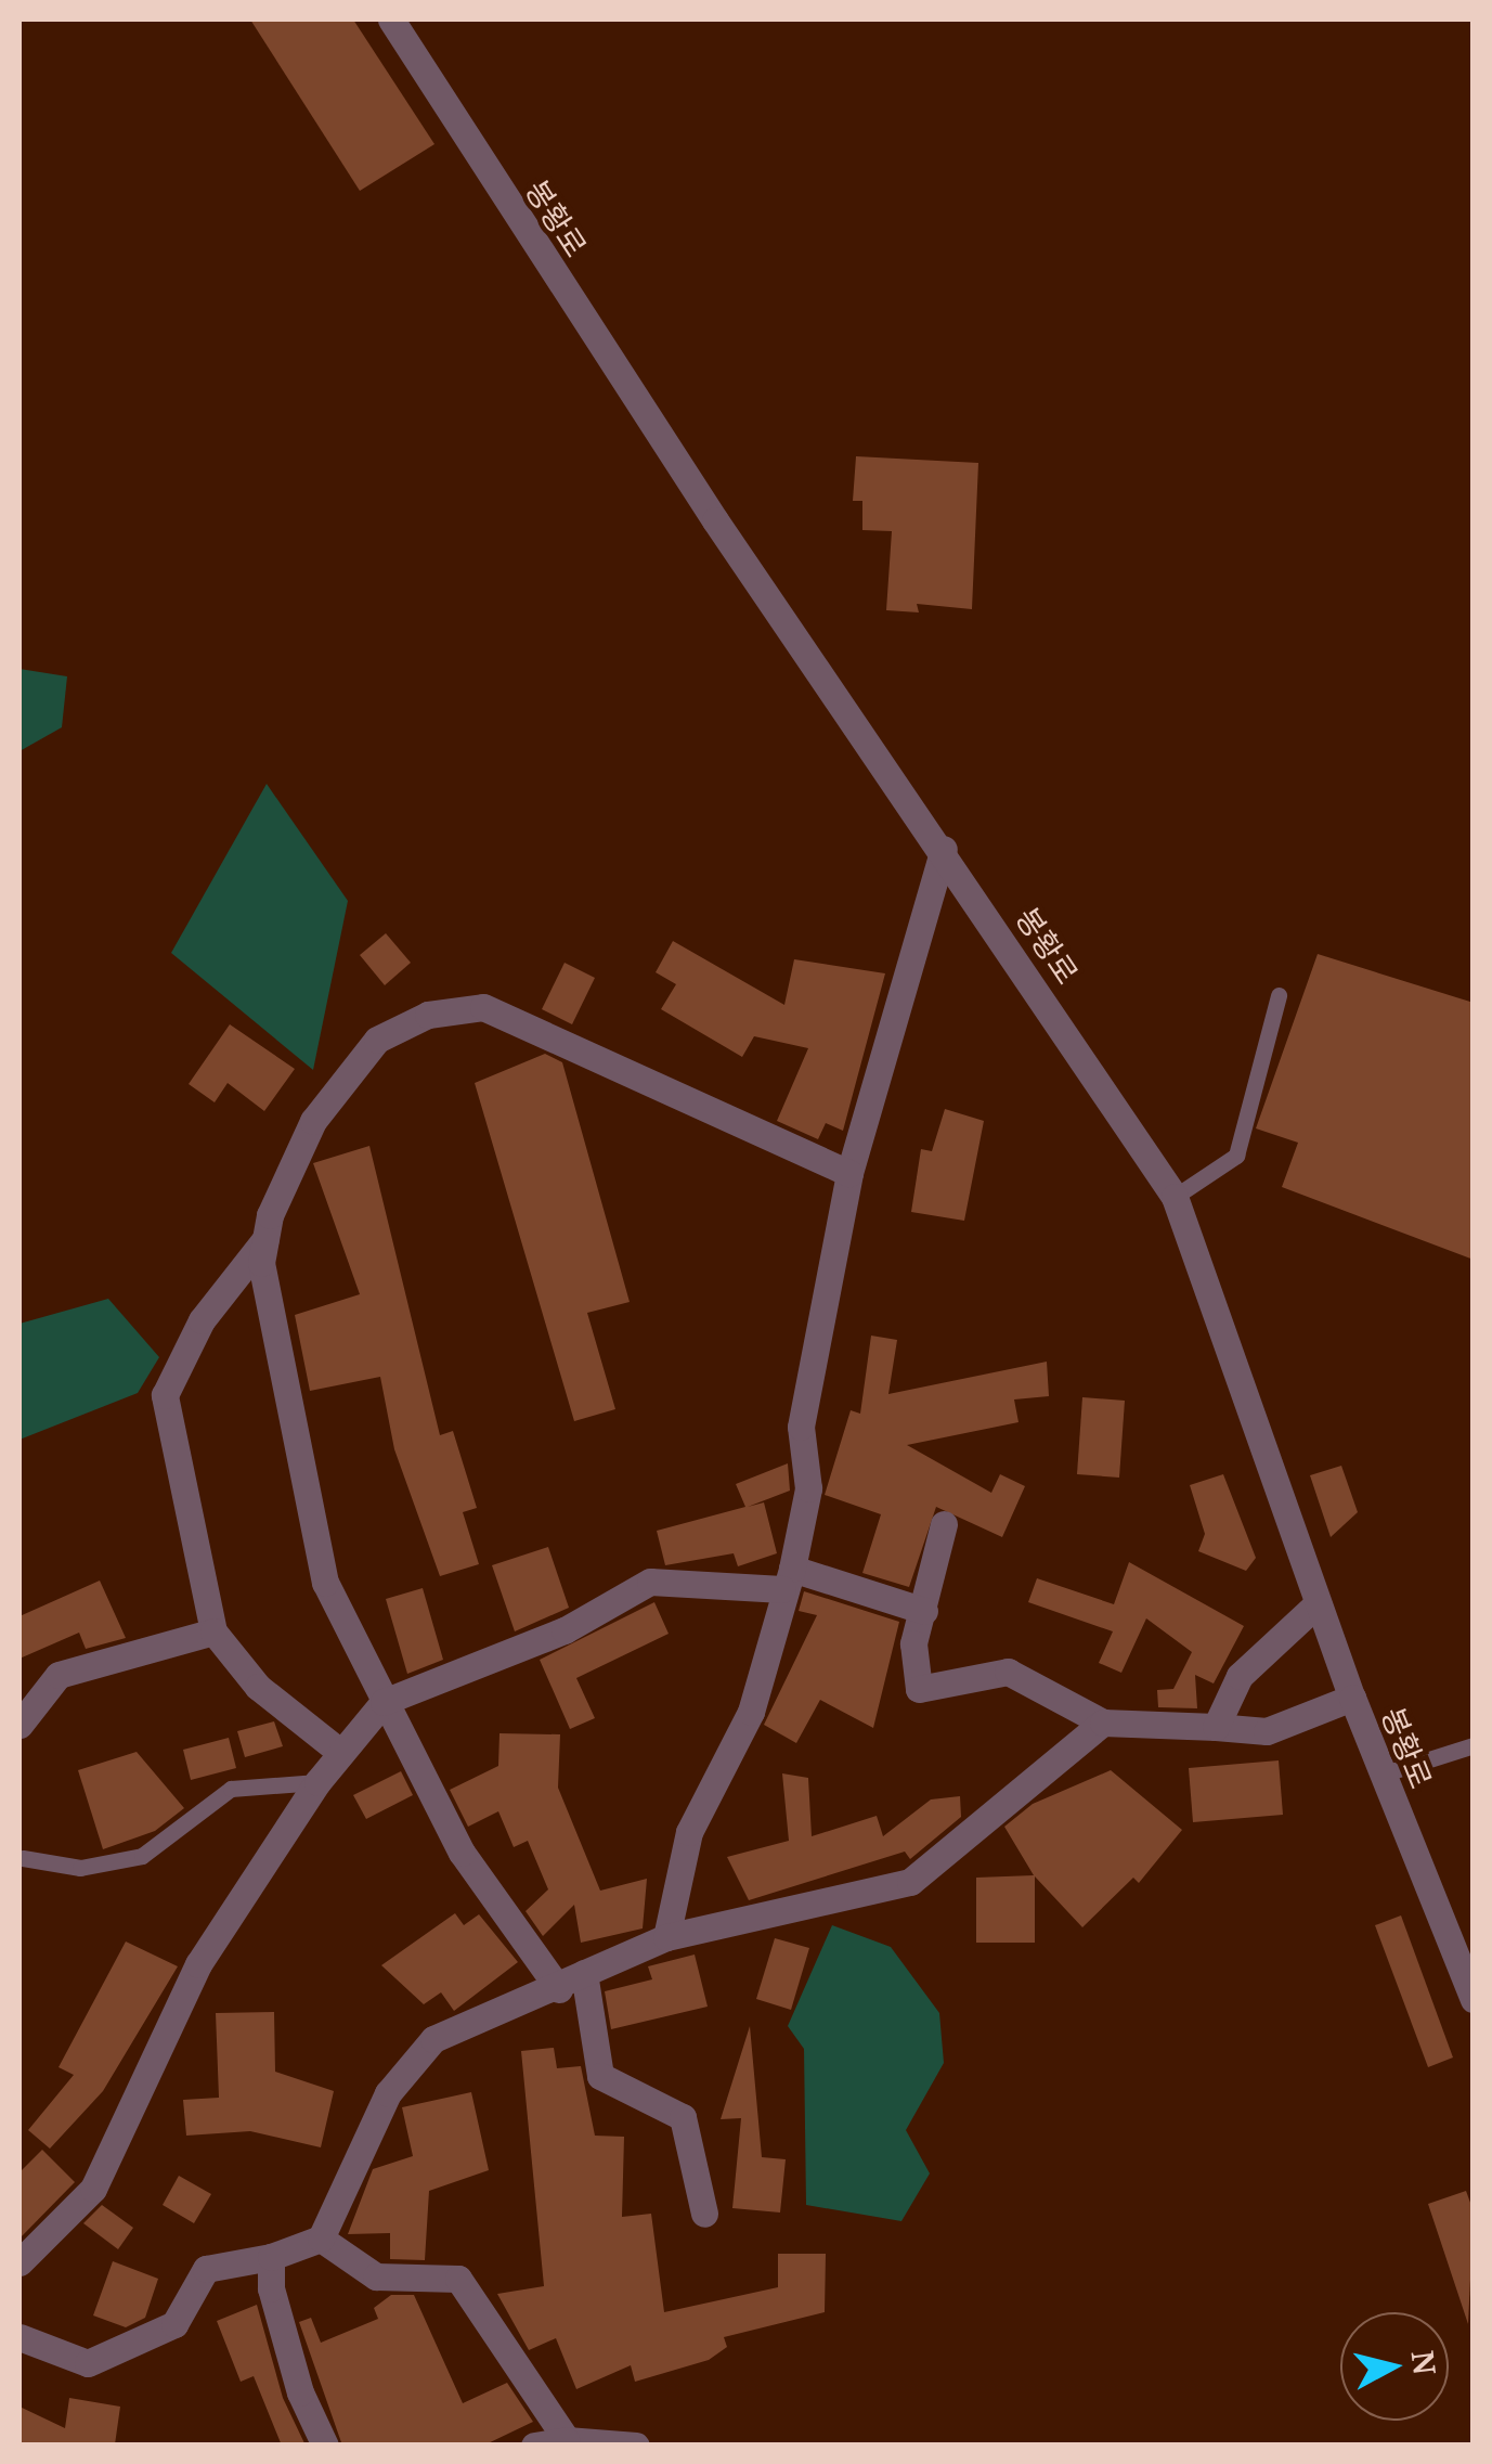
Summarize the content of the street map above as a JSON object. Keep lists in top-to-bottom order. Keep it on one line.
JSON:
{"streets":{"street":["봉황로"]},"north":"right"}
